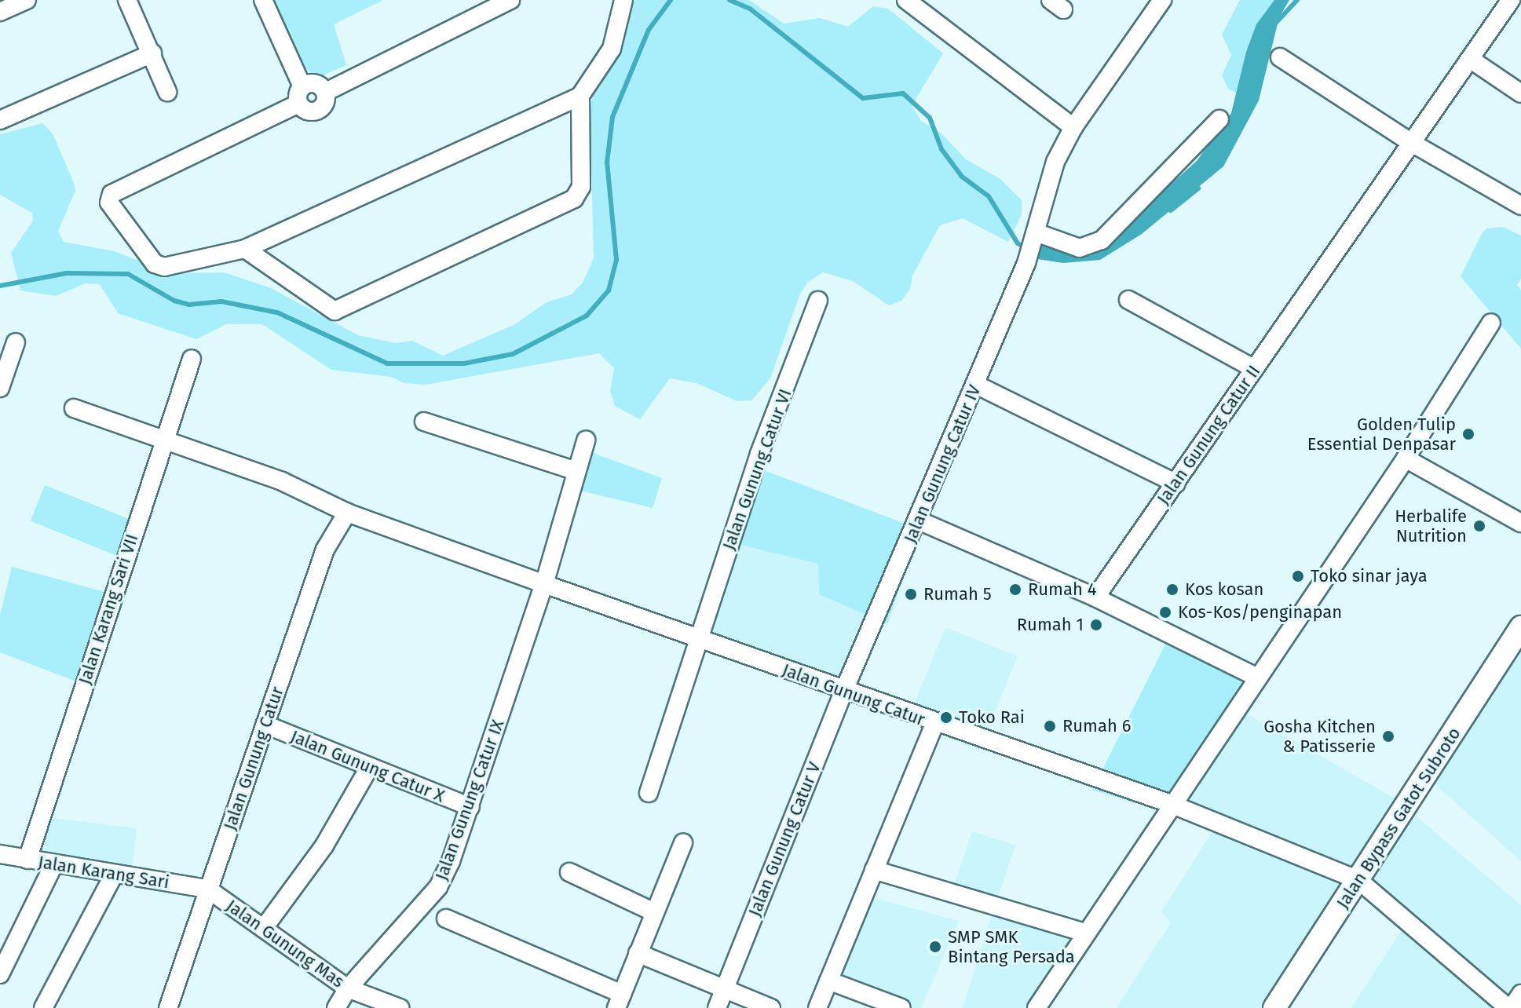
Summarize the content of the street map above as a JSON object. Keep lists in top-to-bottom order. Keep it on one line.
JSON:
{"streets":{"main road":["Jalan Bypass Gatot Subroto"],"street":["Jalan Gunung Catur II","Jalan Gunung Catur IV","Jalan Gunung Catur VI","Jalan Karang Sari VII","Jalan Gunung Catur","Jalan Gunung Catur X","Jalan Gunung Catur IX","Jalan Gunung Catur V","Jalan Karang Sari","Jalan Gunung Mas"]},"crossings":[["Jalan Gunung Catur IV","Jalan Gunung Catur"],["Jalan Gunung Catur IV","Jalan Gunung Catur V"],["Jalan Gunung Catur VI","Jalan Gunung Catur"],["Jalan Karang Sari VII","Jalan Gunung Catur"],["Jalan Karang Sari VII","Jalan Karang Sari"],["Jalan Gunung Catur","Jalan Gunung Catur X"],["Jalan Gunung Catur","Jalan Gunung Catur IX"],["Jalan Gunung Catur","Jalan Bypass Gatot Subroto"],["Jalan Gunung Catur","Jalan Gunung Catur V"],["Jalan Gunung Catur","Jalan Karang Sari"],["Jalan Gunung Catur","Jalan Gunung Mas"],["Jalan Gunung Catur X","Jalan Gunung Catur IX"],["Jalan Gunung Catur IX","Jalan Gunung Mas"],["Jalan Karang Sari","Jalan Gunung Mas"]],"places":["Golden Tulip Essential Denpasar","Herbalife Nutrition","Toko sinar jaya","Rumah 4","Kos kosan","Rumah 5","Kos-Kos/penginapan","Rumah 1","Toko Rai","Rumah 6","Gosha Kitchen & Patisserie","SMP SMK Bintang Persada"]}
